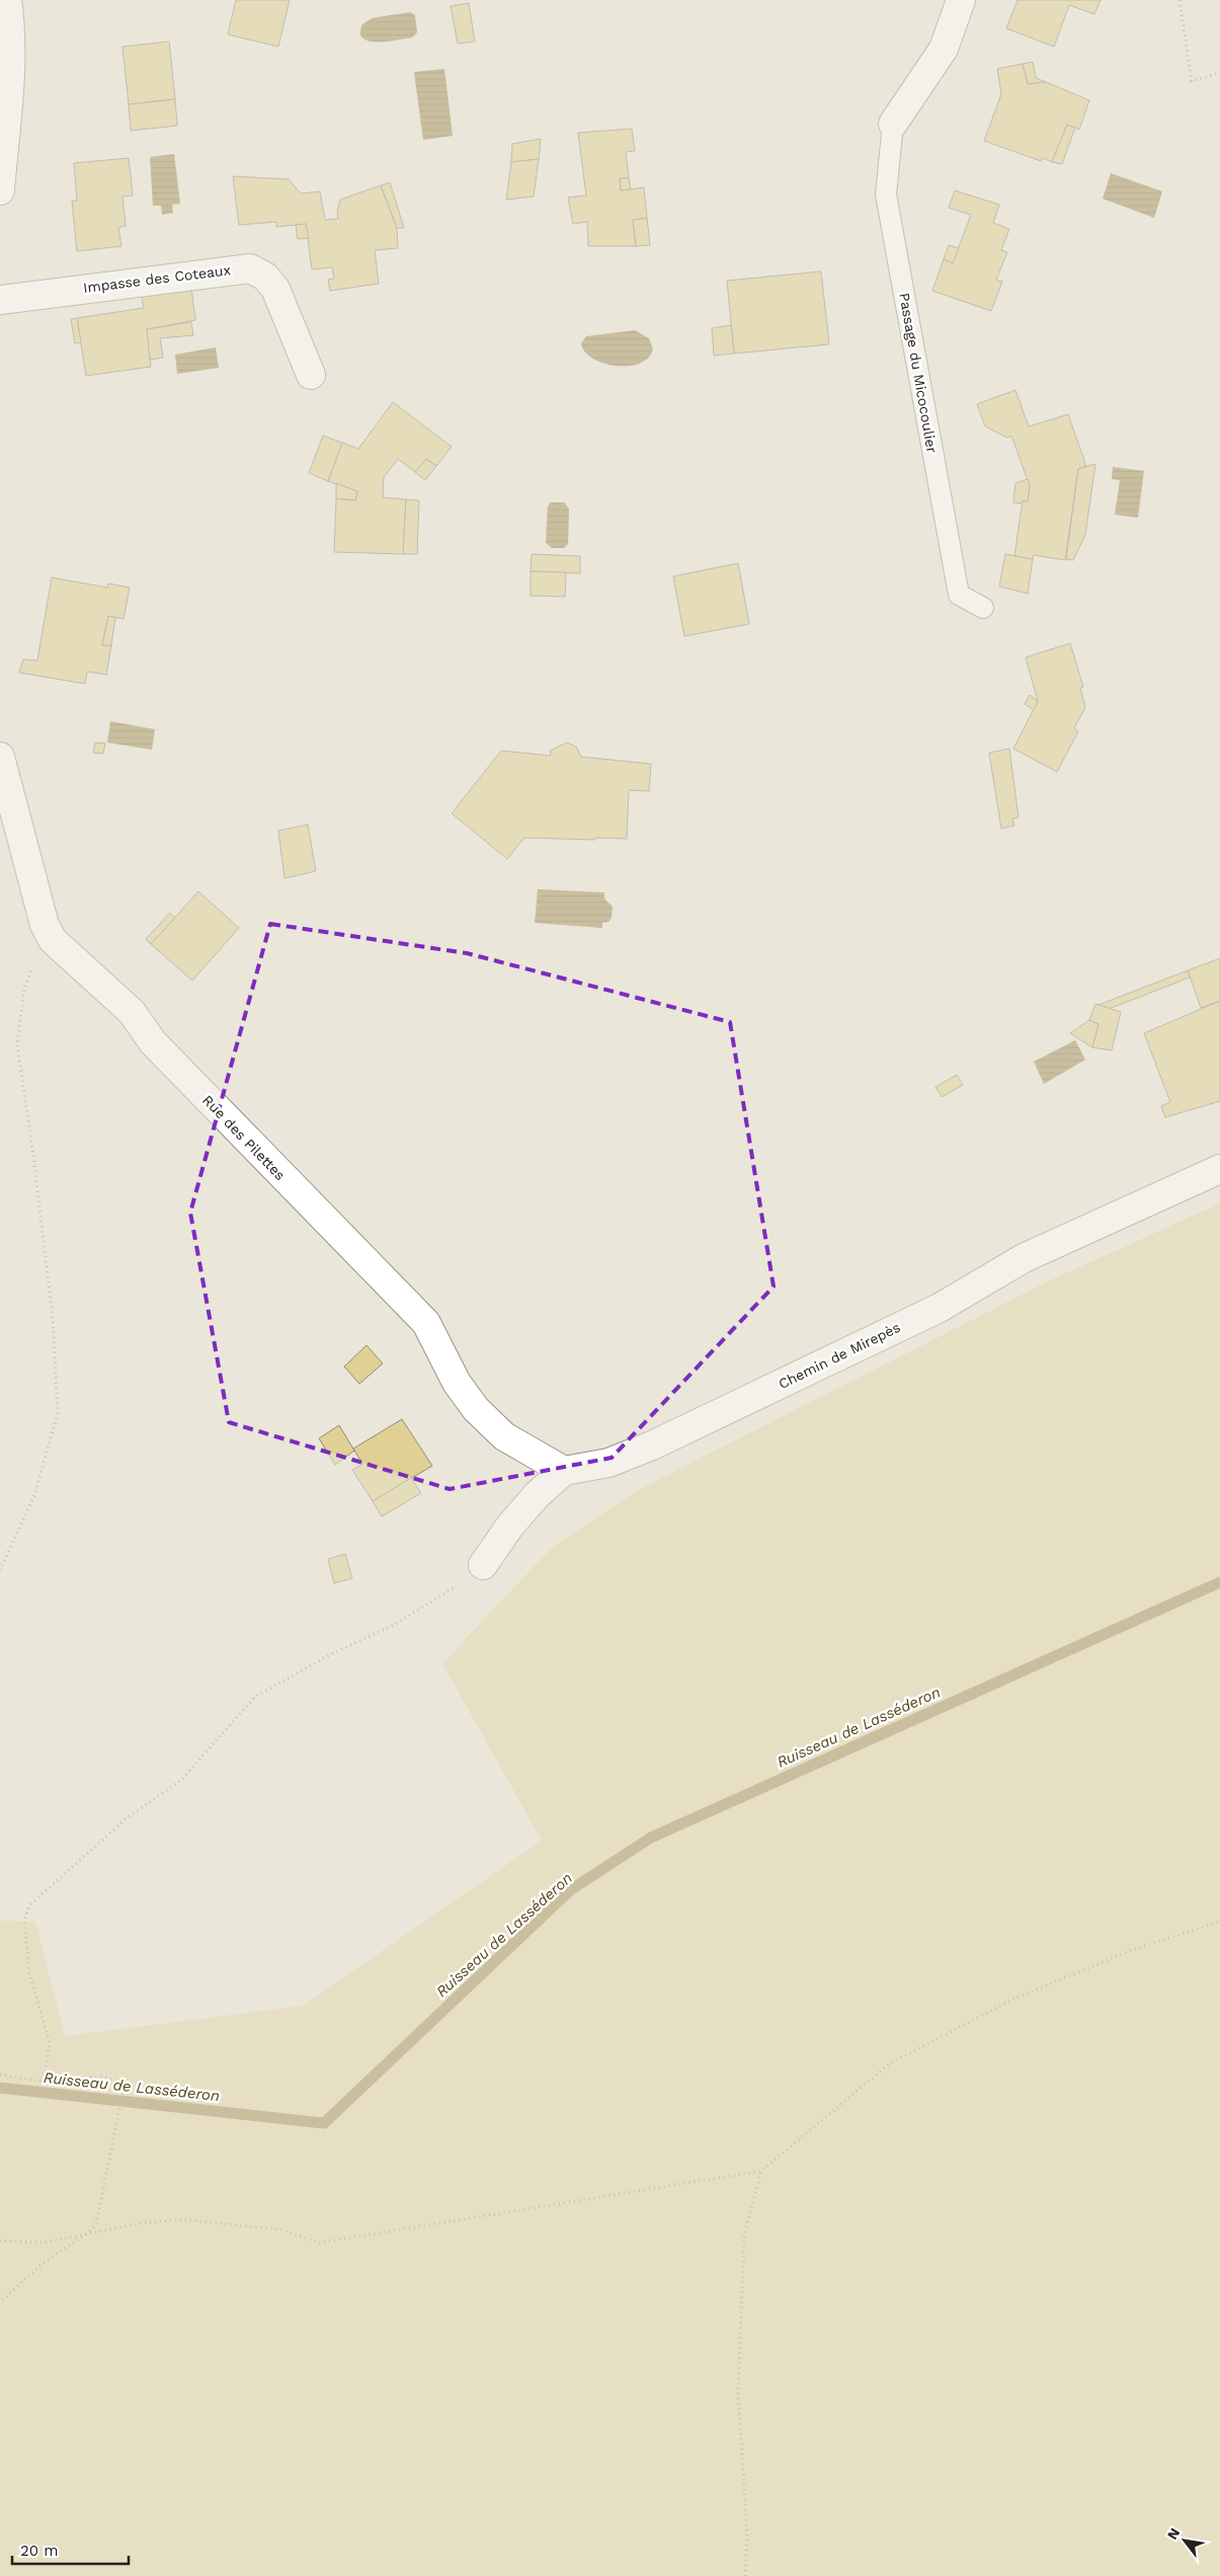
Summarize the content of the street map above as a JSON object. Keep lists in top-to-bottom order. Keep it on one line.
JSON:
{"streets":{"street":["Impasse des Coteaux","Rue des Pilettes","Chemin de Mirepès"],"lane":["Passage du Micocoulier"]},"crossings":[["Rue des Pilettes","Chemin de Mirepès"]],"water":["Ruisseau de Lasséderon"],"scale_bar":"20 m","north":"top left"}
